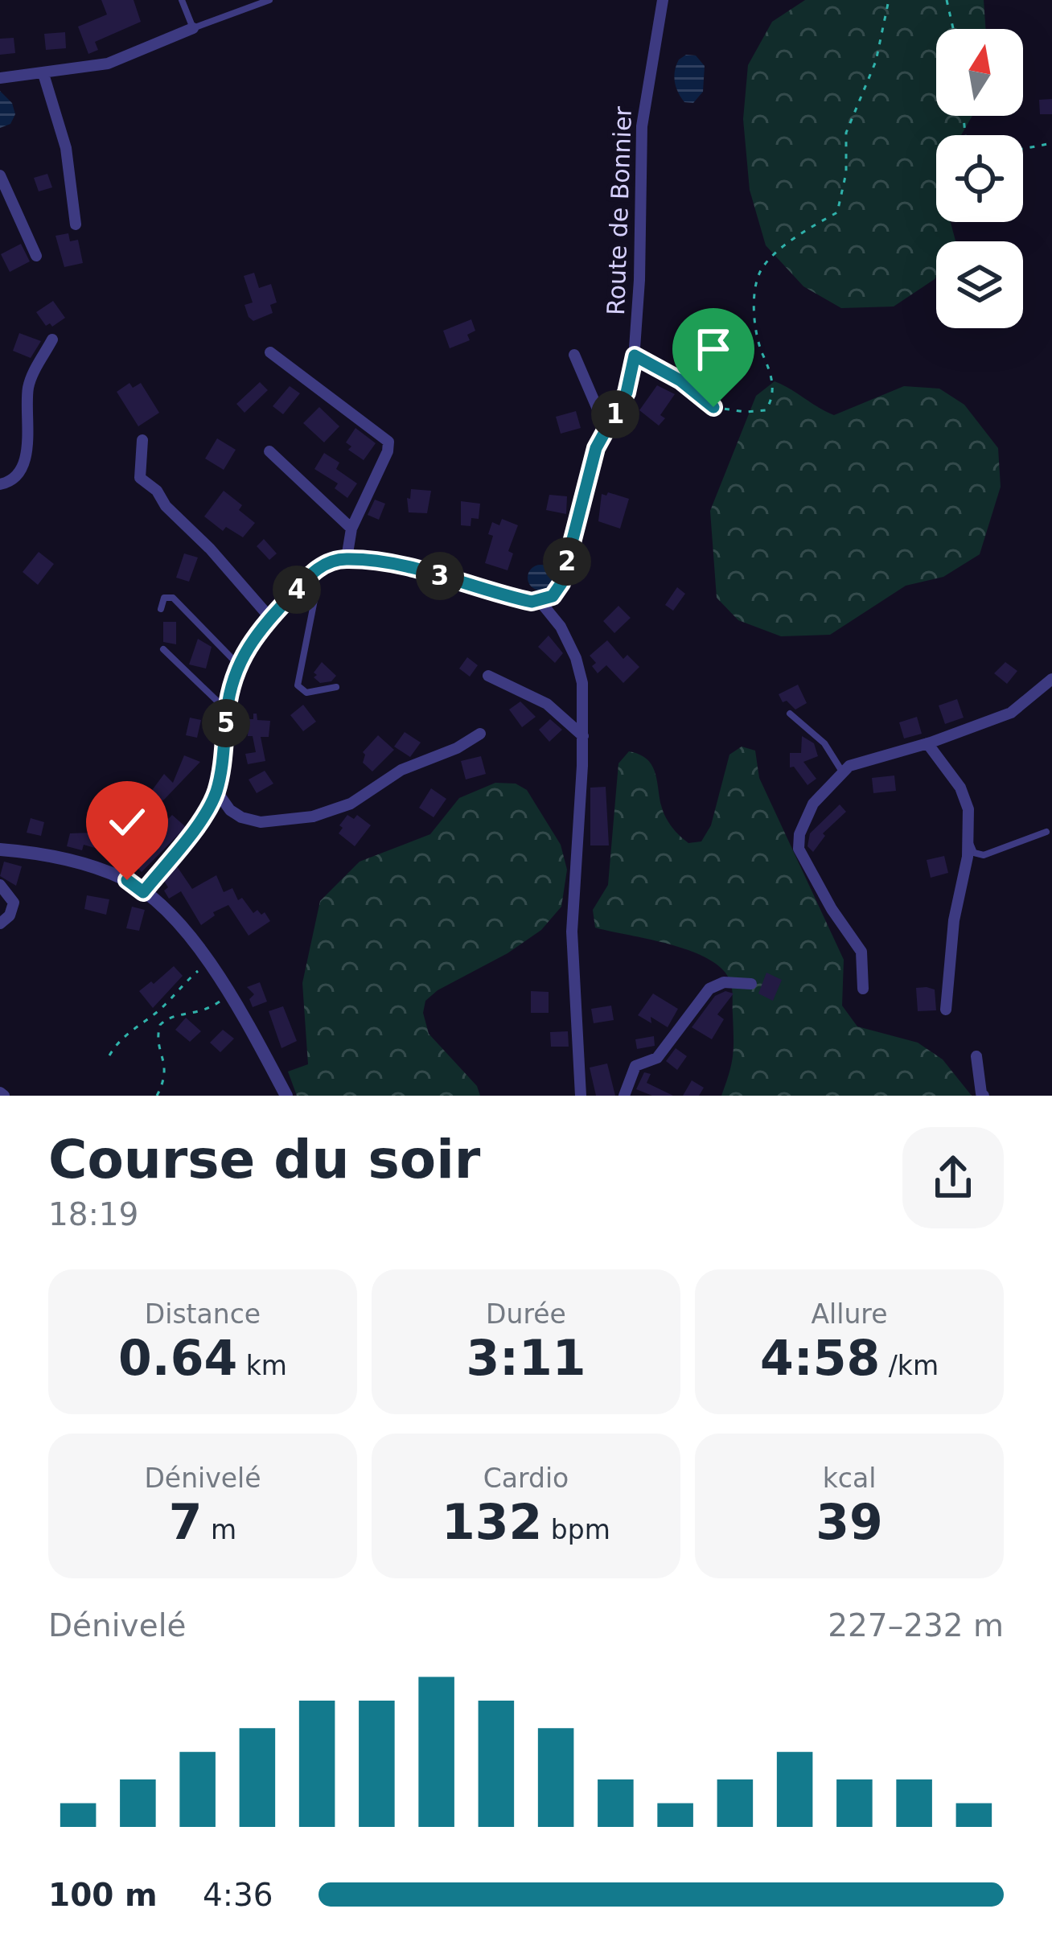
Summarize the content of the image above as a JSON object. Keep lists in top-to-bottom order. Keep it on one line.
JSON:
{"streets":{"street":["Route de Bonnier"]},"north":"top","page":{"pins":["1","2","3","4","5"],"heading":["Course du soir","18:19"],"stats":[["Distance","0.64 km"],["Durée","3:11"],["Allure","4:58 /km"],["Dénivelé","7 m"],["Cardio","132 bpm"],["kcal","39"]],"chart":["Dénivelé","227–232 m"],"list":[{"name":"100 m","note":"4:36"}]}}
